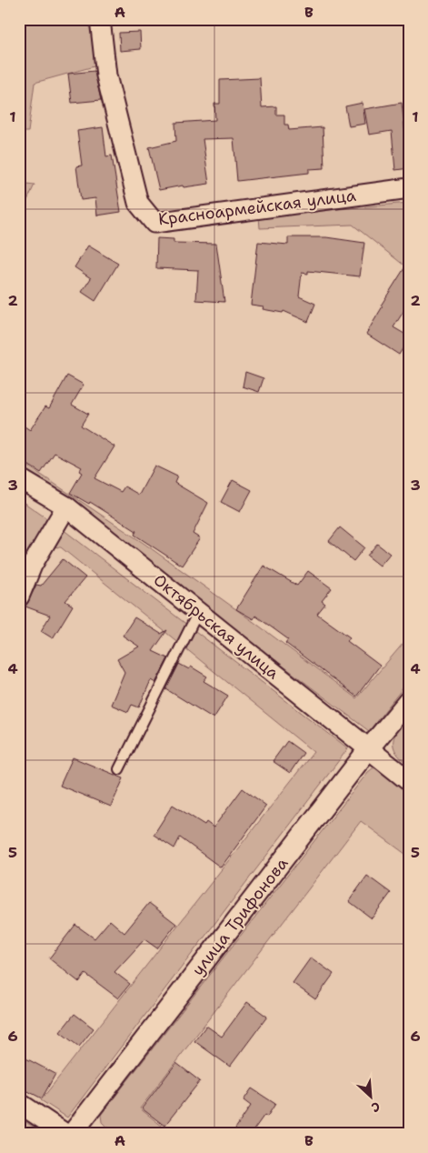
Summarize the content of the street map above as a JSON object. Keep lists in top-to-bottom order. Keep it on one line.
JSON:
{"streets":{"street":["Красноармейская улица","Октябрьская улица","улица Трифонова"]},"crossings":[["Октябрьская улица","улица Трифонова"]],"north":"bottom right","grid":{"columns":["A","B"],"rows":["1","2","3","4","5","6"]}}
